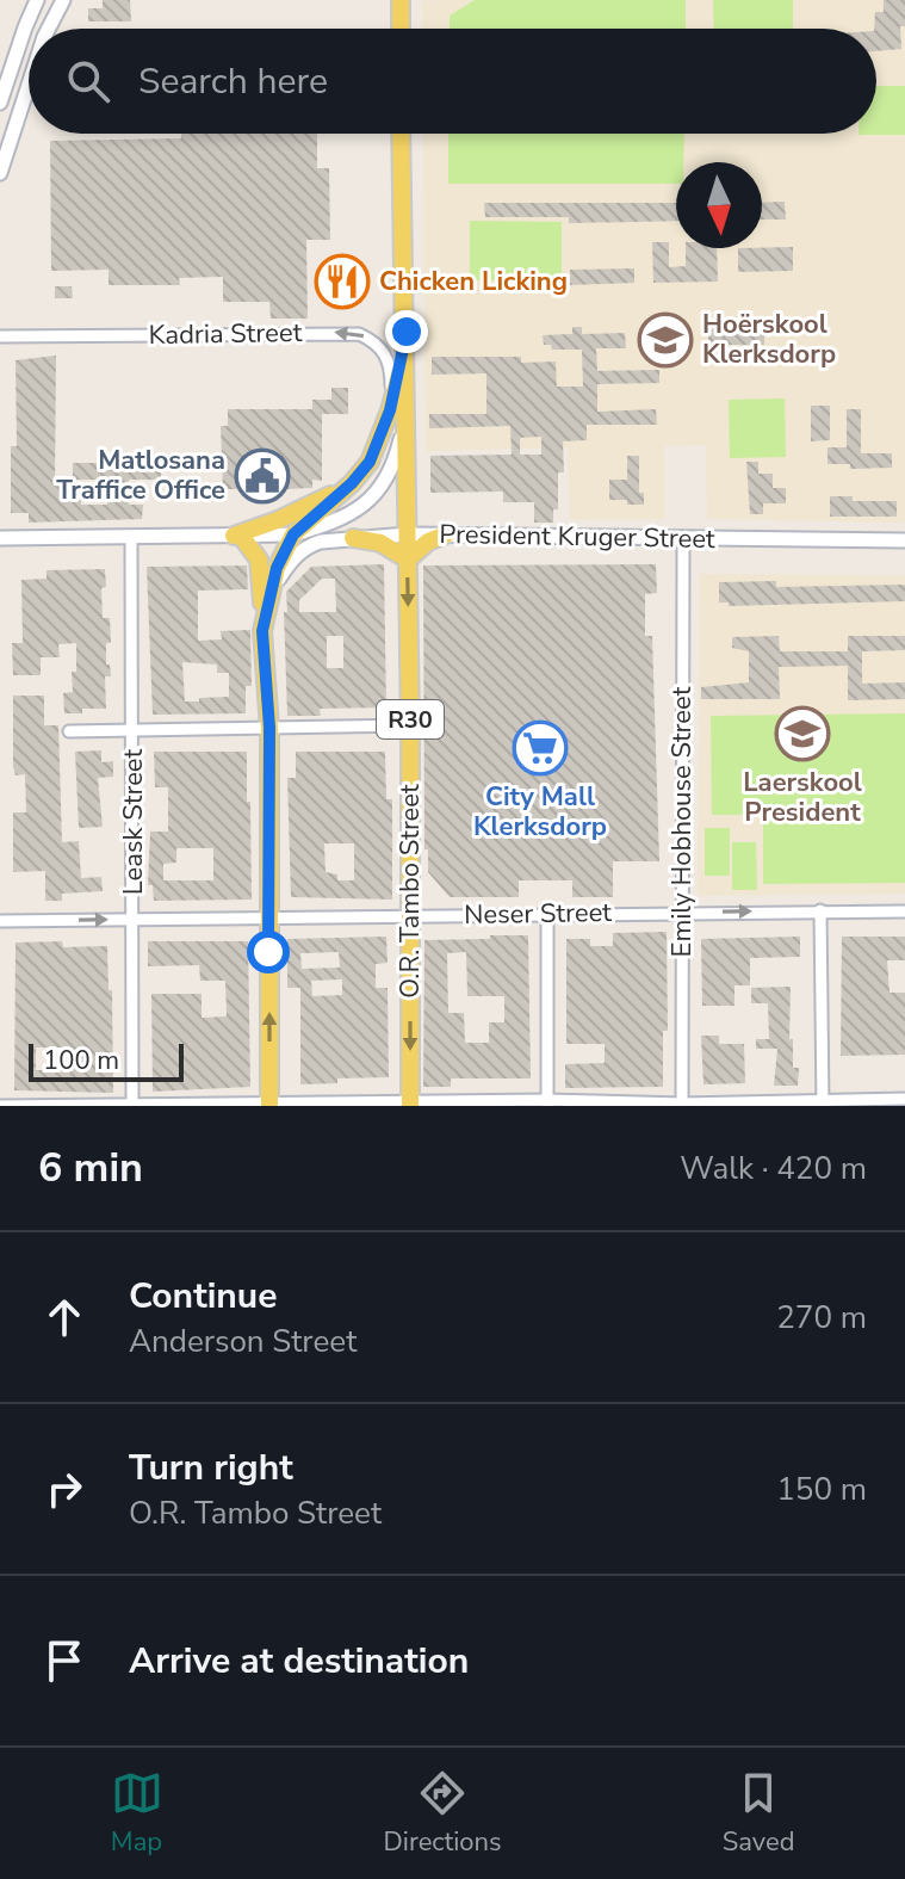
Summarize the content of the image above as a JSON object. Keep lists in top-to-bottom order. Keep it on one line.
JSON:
{"streets":{"main road":["R30","O.R. Tambo Street"],"street":["Kadria Street","President Kruger Street","Leask Street","Emily Hobhouse Street","Neser Street"]},"crossings":[["Kadria Street","O.R. Tambo Street"],["President Kruger Street","R30"],["President Kruger Street","Emily Hobhouse Street"],["President Kruger Street","O.R. Tambo Street"],["R30","O.R. Tambo Street"],["R30","Neser Street"],["Leask Street","Neser Street"],["Emily Hobhouse Street","Neser Street"],["O.R. Tambo Street","Neser Street"]],"one_way":["Kadria Street"],"places":{"restaurant":["Chicken Licking"],"school or university":["Hoërskool Klerksdorp","Laerskool President"],"public building":["Matlosana Traffice Office"],"supermarket":["City Mall Klerksdorp"]},"scale_bar":"100 m","north":"bottom","page":{"search":"Search here","scale":"100 m","heading":["6 min","Walk · 420 m"],"list":[["Continue","Anderson Street","270 m"],["Turn right","O.R. Tambo Street","150 m"],"Arrive at destination"],"nav":["Map","Directions","Saved"]}}
